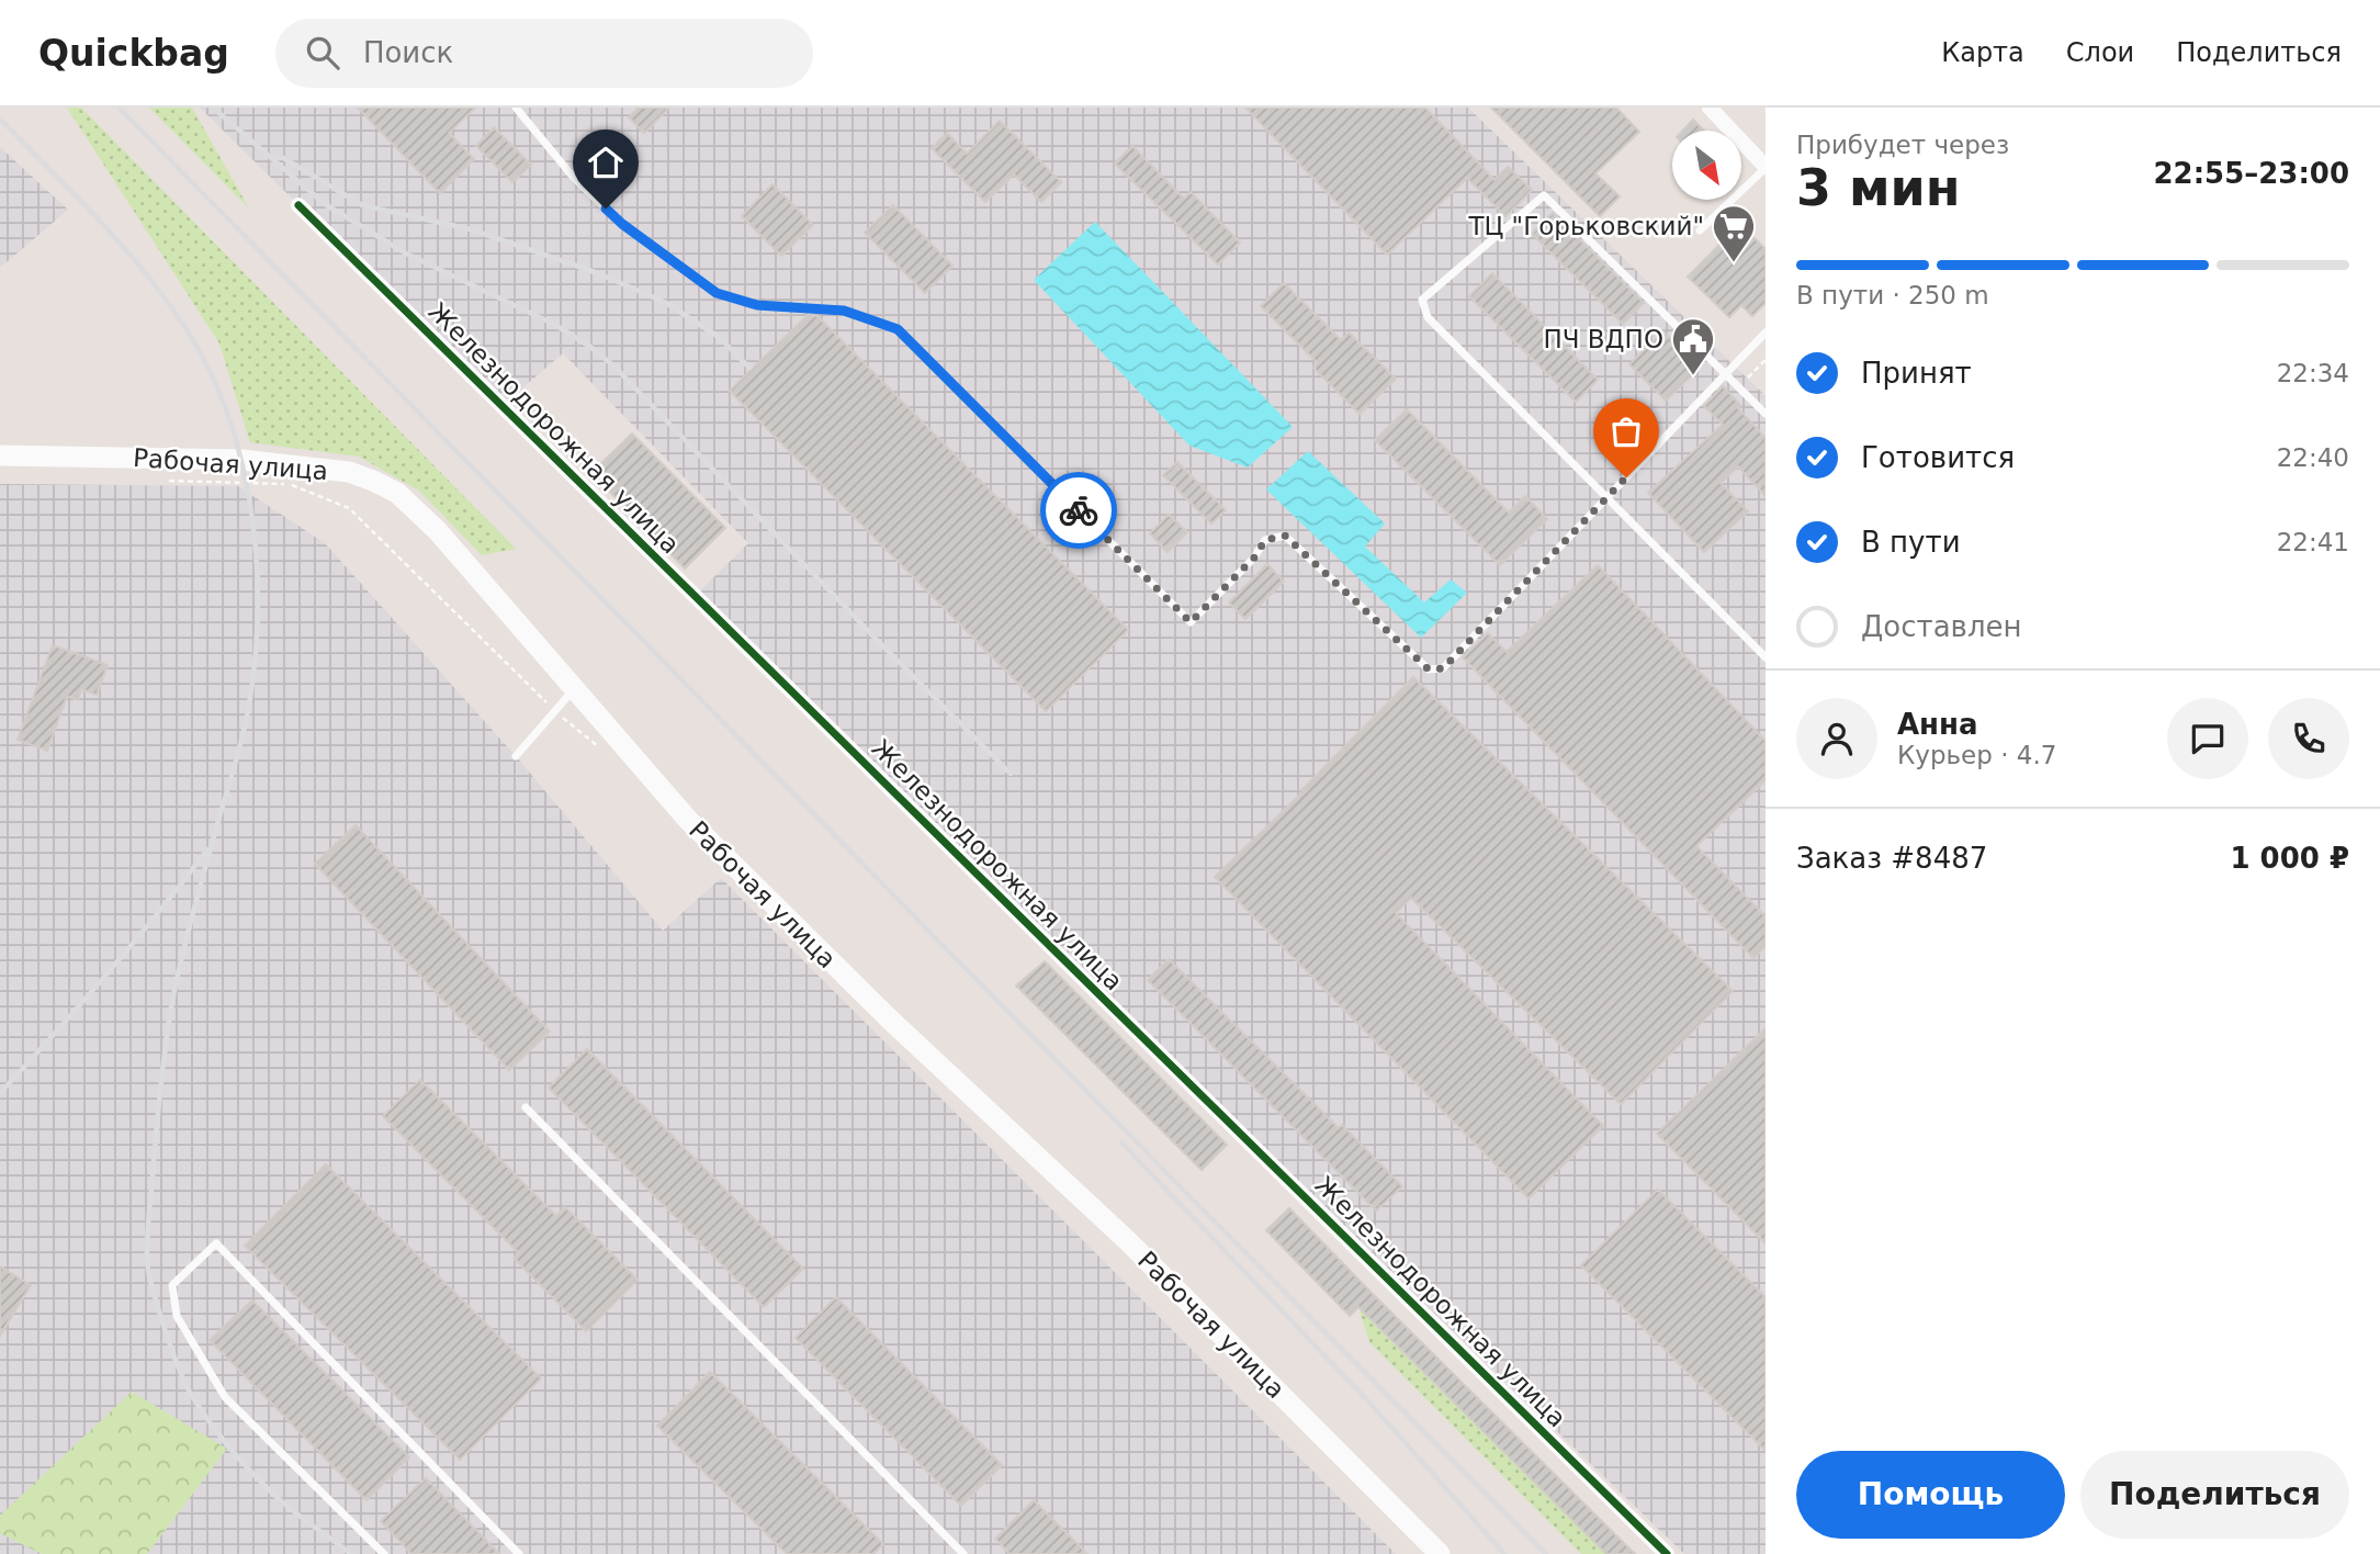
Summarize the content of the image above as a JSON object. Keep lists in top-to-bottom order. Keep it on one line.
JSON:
{"streets":{"street":["Железнодорожная улица","Рабочая улица"]},"places":{"supermarket":["ТЦ \"Горьковский\""],"public building":["ПЧ ВДПО"]},"north":"bottom right","page":{"header":"Quickbag","search":"Поиск","nav":["Карта","Слои","Поделиться"],"heading":["3 мин","Прибудет через","22:55–23:00"],"panel":["Анна","Курьер · 4.7","Заказ #8487","1 000 ₽"],"bar":"В пути · 250 m","list":[["Принят","22:34"],["Готовится","22:40"],["В пути","22:41"],"Доставлен"],"buttons":["Помощь","Поделиться"]}}
